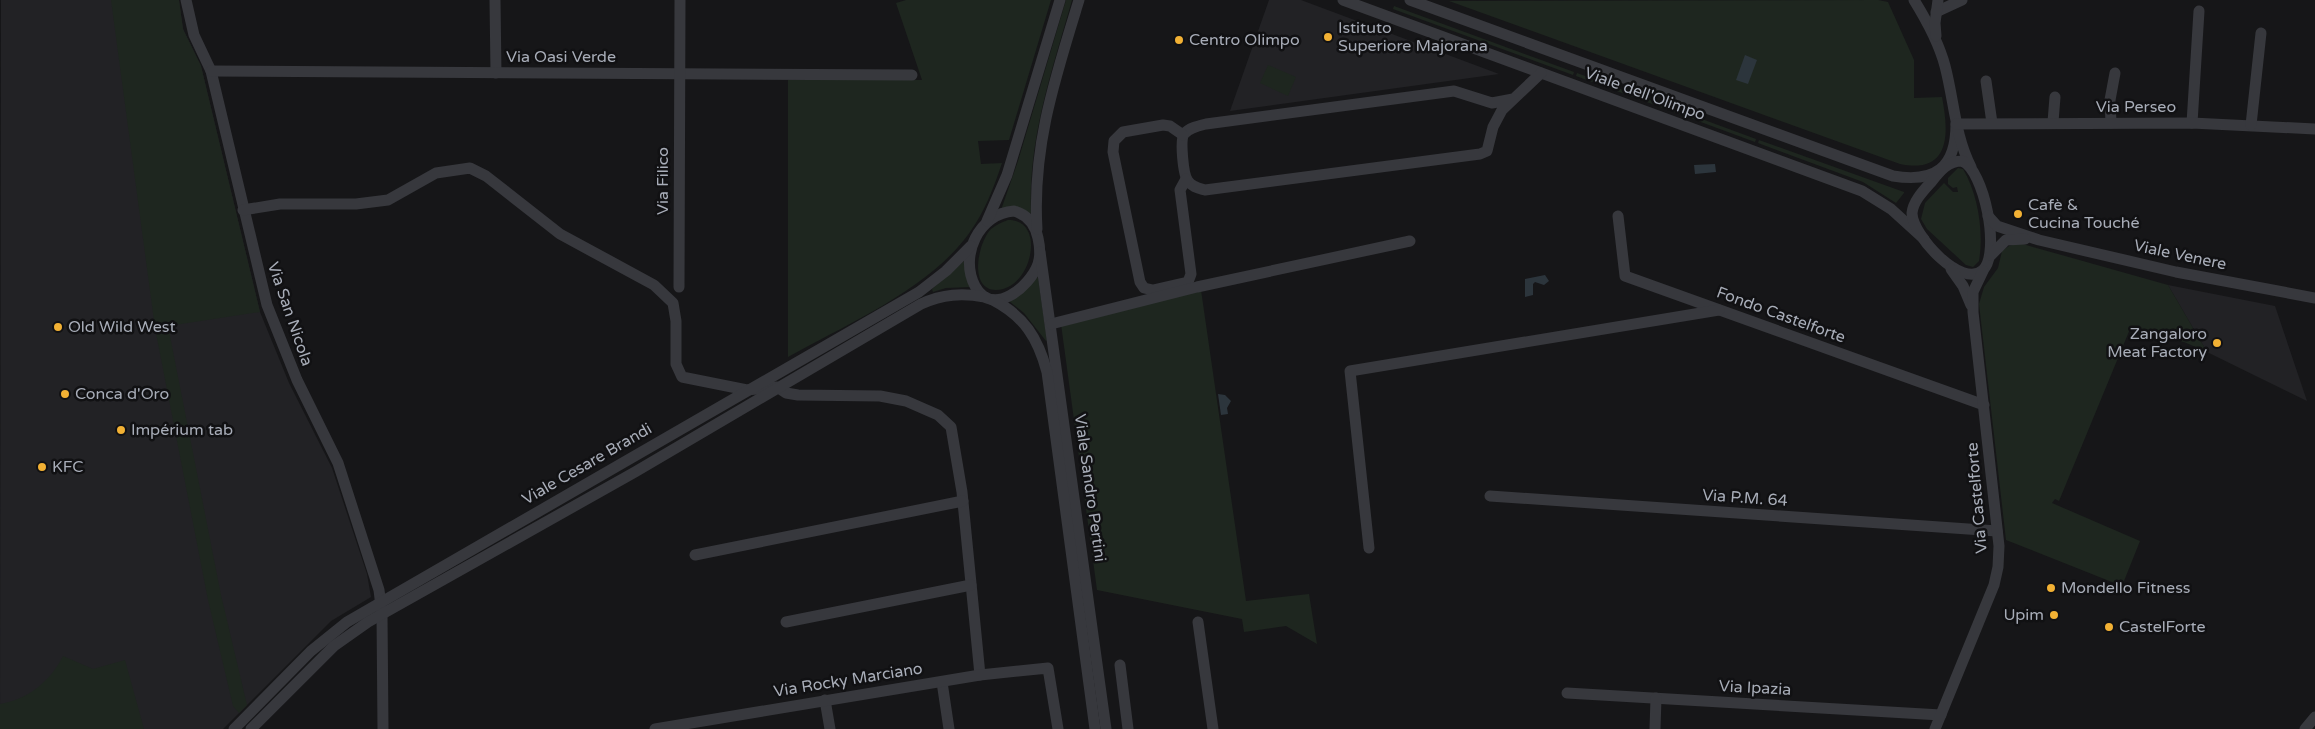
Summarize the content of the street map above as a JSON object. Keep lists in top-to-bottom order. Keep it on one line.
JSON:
{"streets":{"street":["Via Oasi Verde","Viale dell'Olimpo","Via Perseo","Via Filico","Viale Venere","Via San Nicola","Fondo Castelforte","Viale Cesare Brandi","Viale Sandro Pertini","Via P.M. 64","Via Castelforte","Via Rocky Marciano","Via Ipazia"]},"crossings":[["Via Oasi Verde","Via Filico"],["Via Oasi Verde","Via San Nicola"],["Viale dell'Olimpo","Viale Venere"],["Viale dell'Olimpo","Via Castelforte"],["Viale Venere","Via Castelforte"],["Via San Nicola","Viale Cesare Brandi"],["Fondo Castelforte","Via Castelforte"],["Viale Cesare Brandi","Viale Sandro Pertini"],["Via P.M. 64","Via Castelforte"],["Via Castelforte","Via Ipazia"]],"places":["Istituto Superiore Majorana","Centro Olimpo","Cafè & Cucina Touché","Old Wild West","Zangaloro Meat Factory","Conca d'Oro","Impérium tab","KFC","Mondello Fitness","Upim","CastelForte"]}
